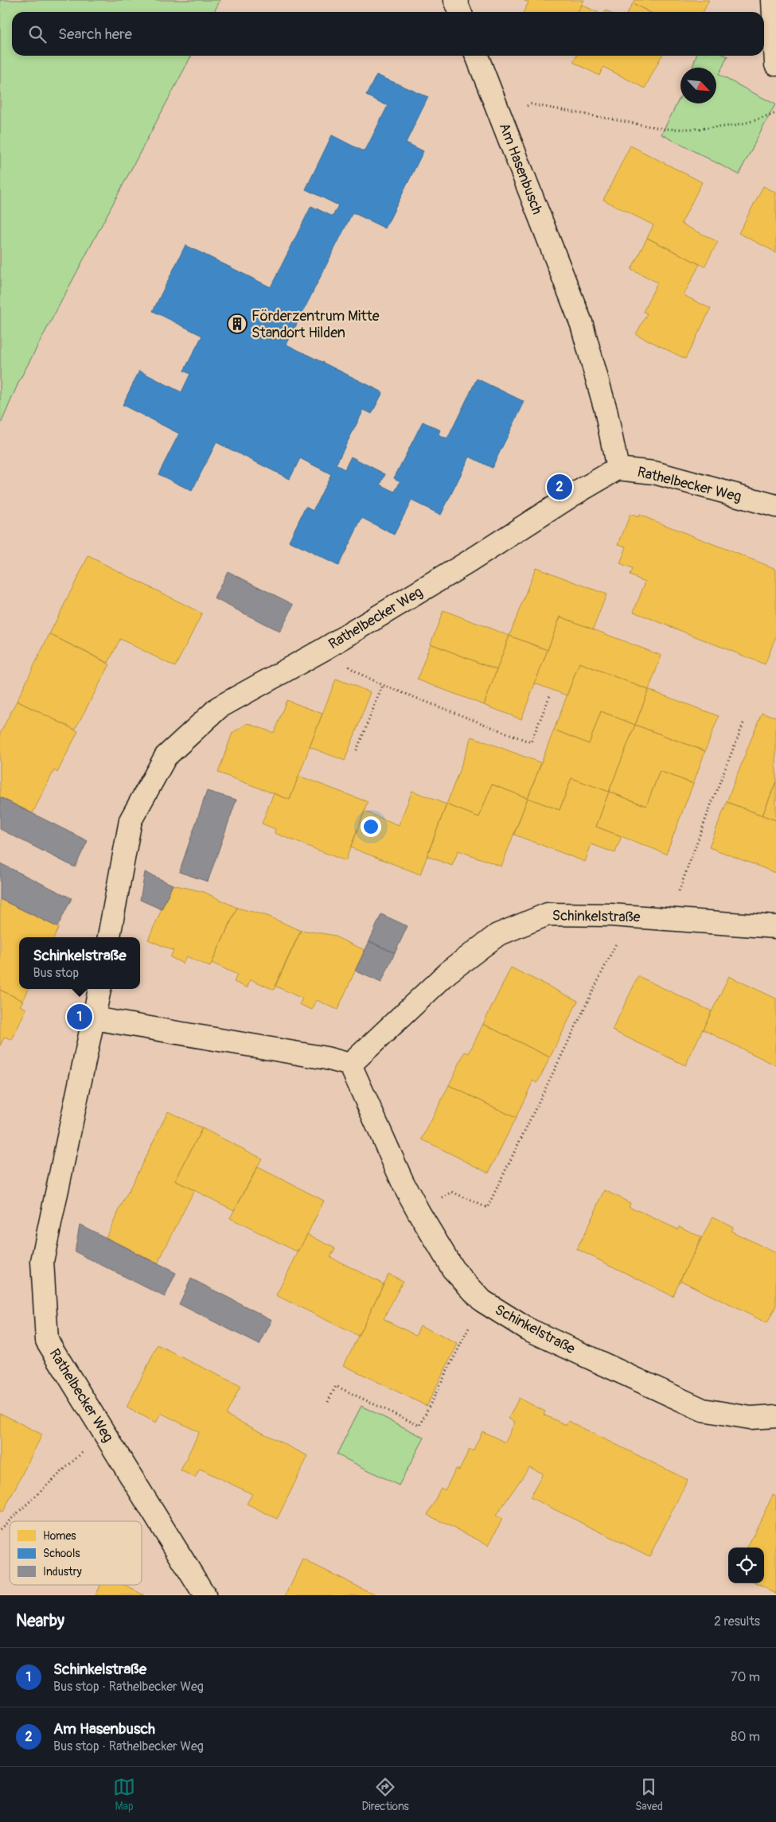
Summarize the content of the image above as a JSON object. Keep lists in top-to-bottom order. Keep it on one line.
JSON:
{"streets":{"street":["Am Hasenbusch","Rathelbecker Weg","Schinkelstraße"]},"crossings":[["Am Hasenbusch","Rathelbecker Weg"]],"places":{"building":["Förderzentrum Mitte Standort Hilden"]},"legend":["Homes","Schools","Industry"],"north":"bottom right","page":{"search":"Search here","pins":["2","1"],"popup":["Schinkelstraße","Bus stop"],"heading":["Nearby","2 results"],"list":[{"mark":"1","name":"Schinkelstraße","note":"Bus stop · Rathelbecker Weg","value":"70 m"},{"mark":"2","name":"Am Hasenbusch","note":"Bus stop · Rathelbecker Weg","value":"80 m"}],"nav":["Map","Directions","Saved"]}}
